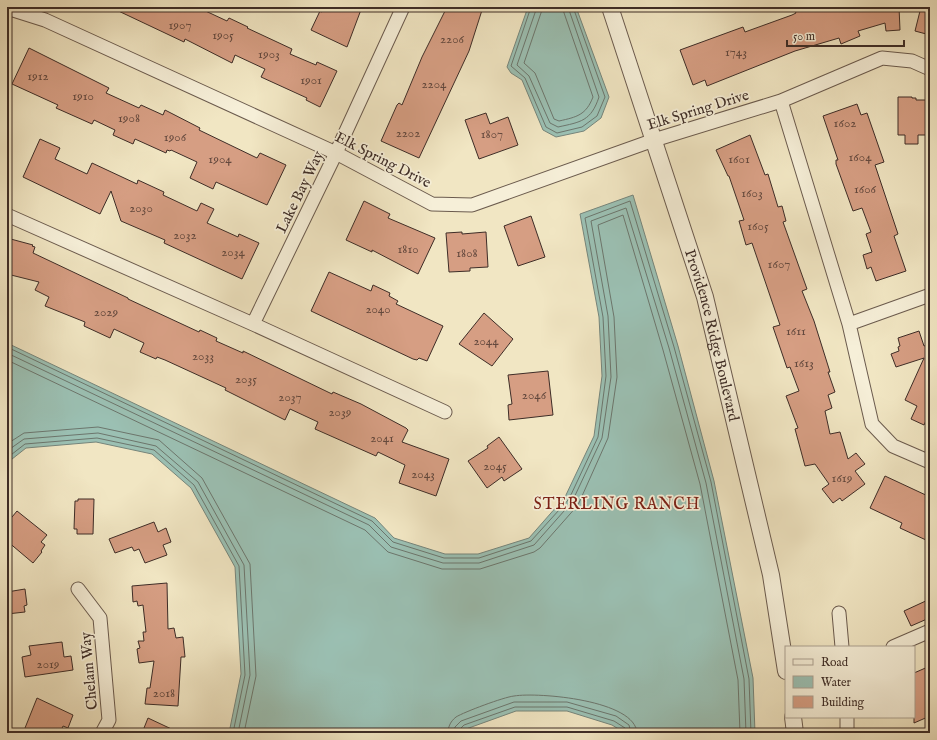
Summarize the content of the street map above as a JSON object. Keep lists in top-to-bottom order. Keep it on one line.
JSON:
{"streets":{"street":["Elk Spring Drive","Lake Bay Way","Providence Ridge Boulevard","Chelam Way"]},"crossings":[["Elk Spring Drive","Lake Bay Way"],["Elk Spring Drive","Providence Ridge Boulevard"]],"districts":["STERLING RANCH"],"house_numbers":["1907","1905","2206","1743","1903","1912","1901","2204","1910","1908","1602","2202","1807","1906","1604","1904","1601","1606","1603","2030","1605","2032","1810","2034","1808","1607","2040","2029","1611","2044","2033","1613","2035","2046","2037","2039","2041","2045","2043","1619","2019","2018"],"legend":["Road","Water","Building"],"scale_bar":"50 m"}
